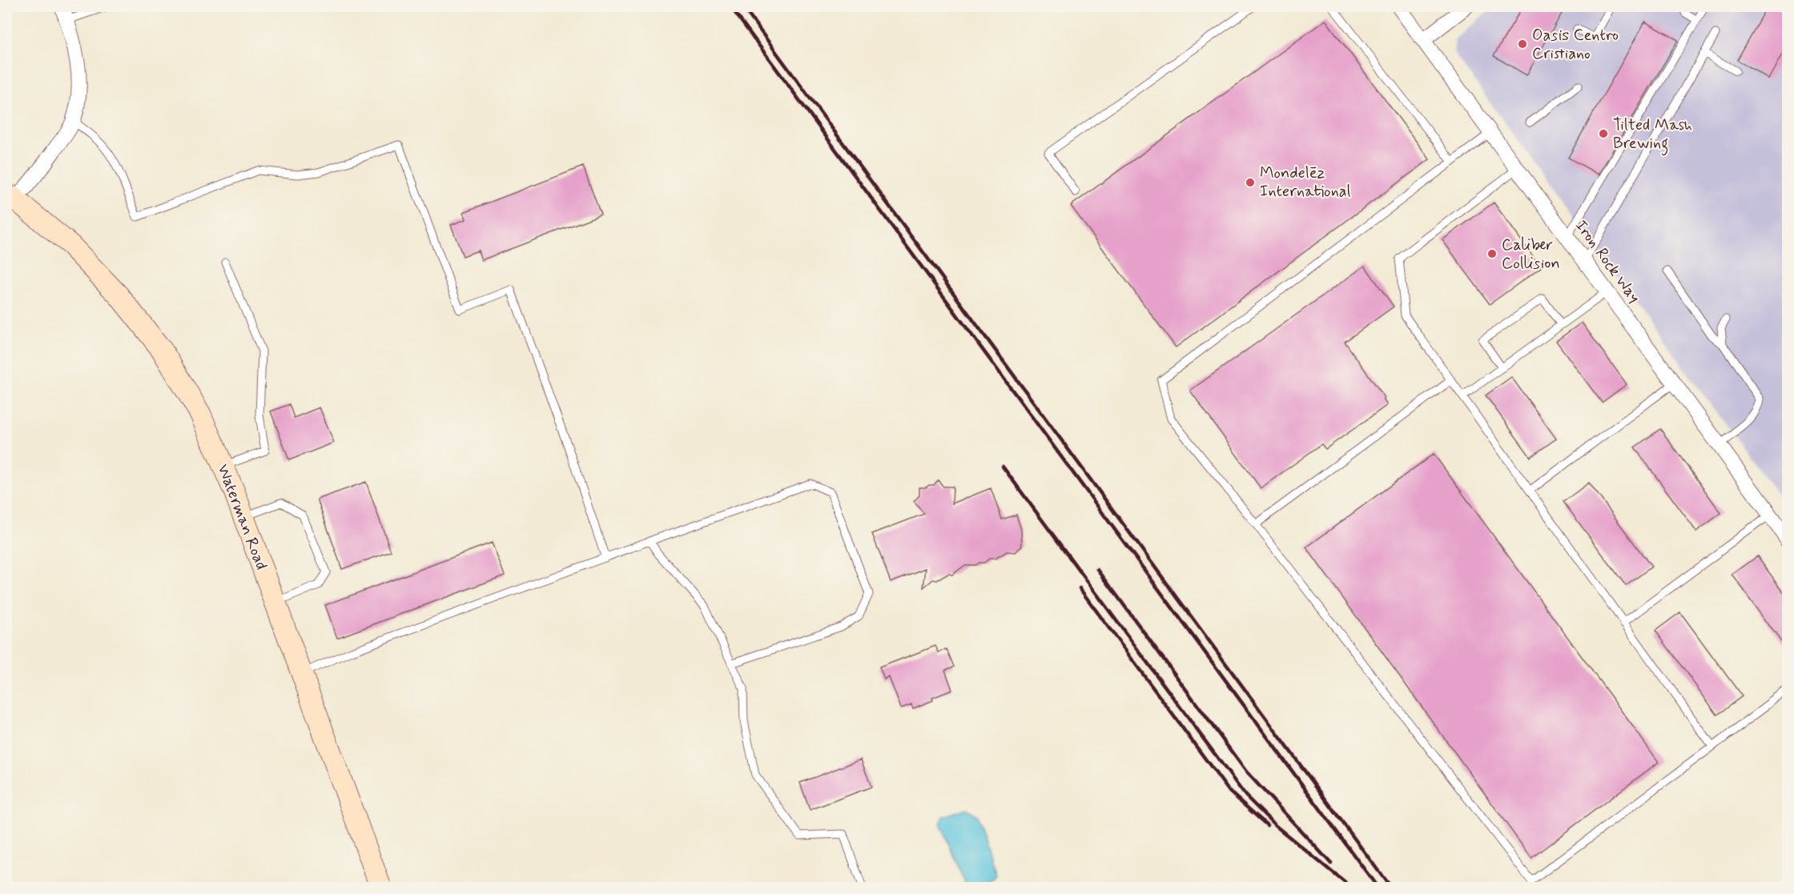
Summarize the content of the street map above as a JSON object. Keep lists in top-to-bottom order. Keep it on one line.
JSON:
{"streets":{"main road":["Waterman Road"],"street":["Iron Rock Way"]},"places":["Oasis Centro Cristiano","Tilted Mash Brewing","Mondelēz International","Caliber Collision"]}
